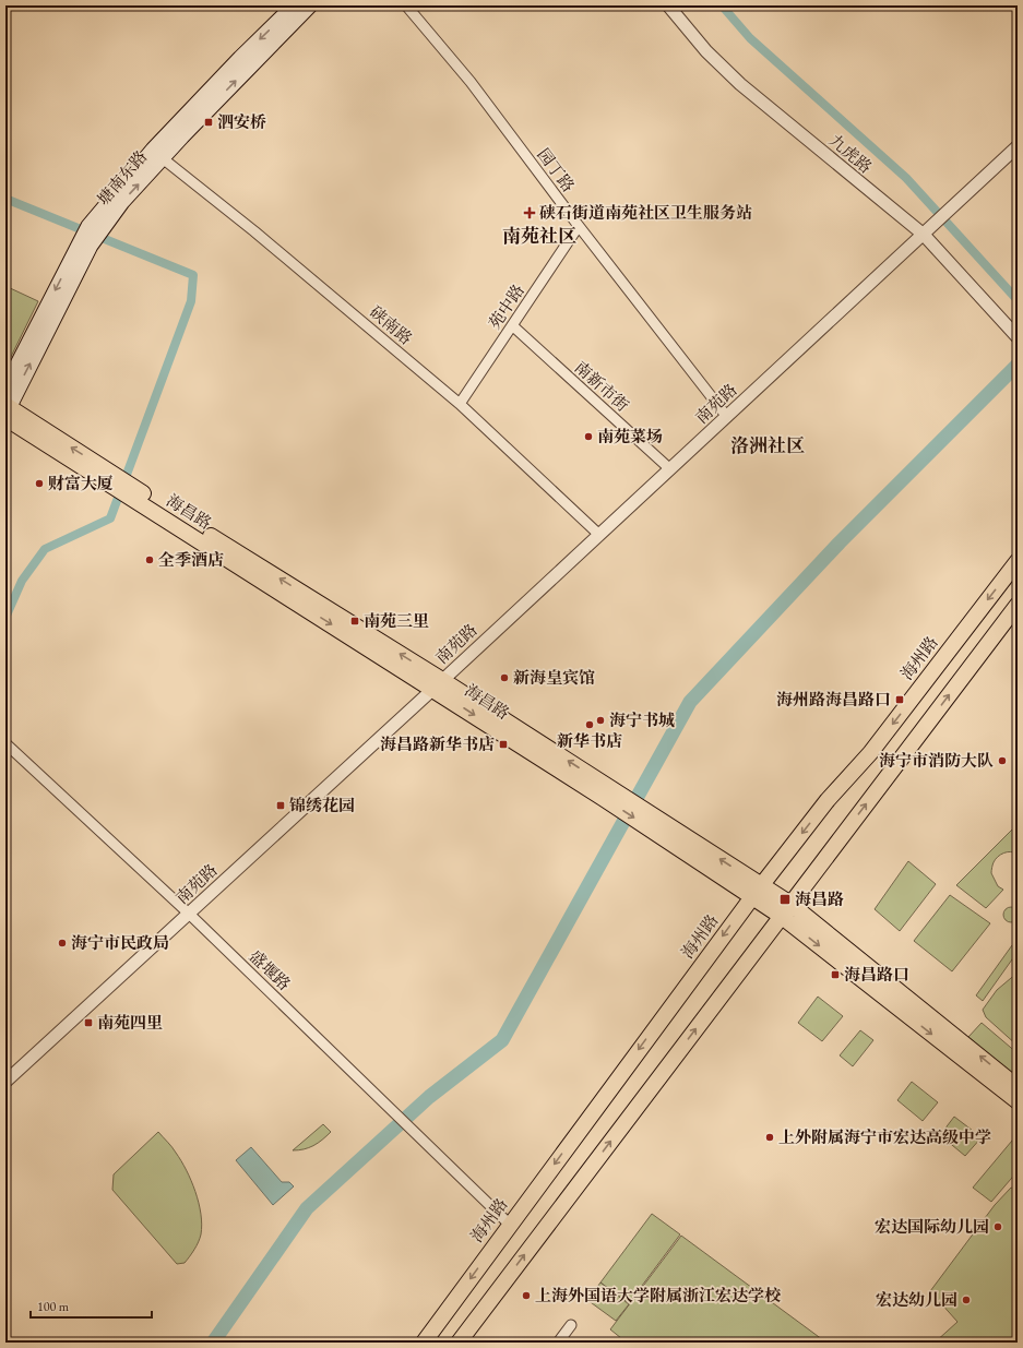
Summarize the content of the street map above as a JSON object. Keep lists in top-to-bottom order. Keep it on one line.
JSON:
{"streets":{"main road":["塘南东路","海昌路","海州路"],"street":["九虎路","园丁路","苑中路","硖南路","南新市街","南苑路","盛堰路"]},"crossings":[["九虎路","南苑路"],["园丁路","苑中路"],["园丁路","南苑路"],["塘南东路","硖南路"],["塘南东路","海昌路"],["苑中路","硖南路"],["苑中路","南新市街"],["硖南路","南苑路"],["南新市街","南苑路"],["南苑路","海昌路"],["南苑路","盛堰路"],["海昌路","海州路"],["海州路","盛堰路"]],"districts":["南苑社区","洛洲社区"],"places":{"transit":["泗安桥","南苑三里","海州路海昌路口","海昌路新华书店","锦绣花园","海昌路","海昌路口","南苑四里"],"health":["硖石街道南苑社区卫生服务站"],"other":["南苑菜场","财富大厦","全季酒店","新海皇宾馆","海宁书城","新华书店","海宁市消防大队","海宁市民政局","上外附属海宁市宏达高级中学","宏达国际幼儿园","上海外国语大学附属浙江宏达学校","宏达幼儿园"]},"scale_bar":"100 m"}
